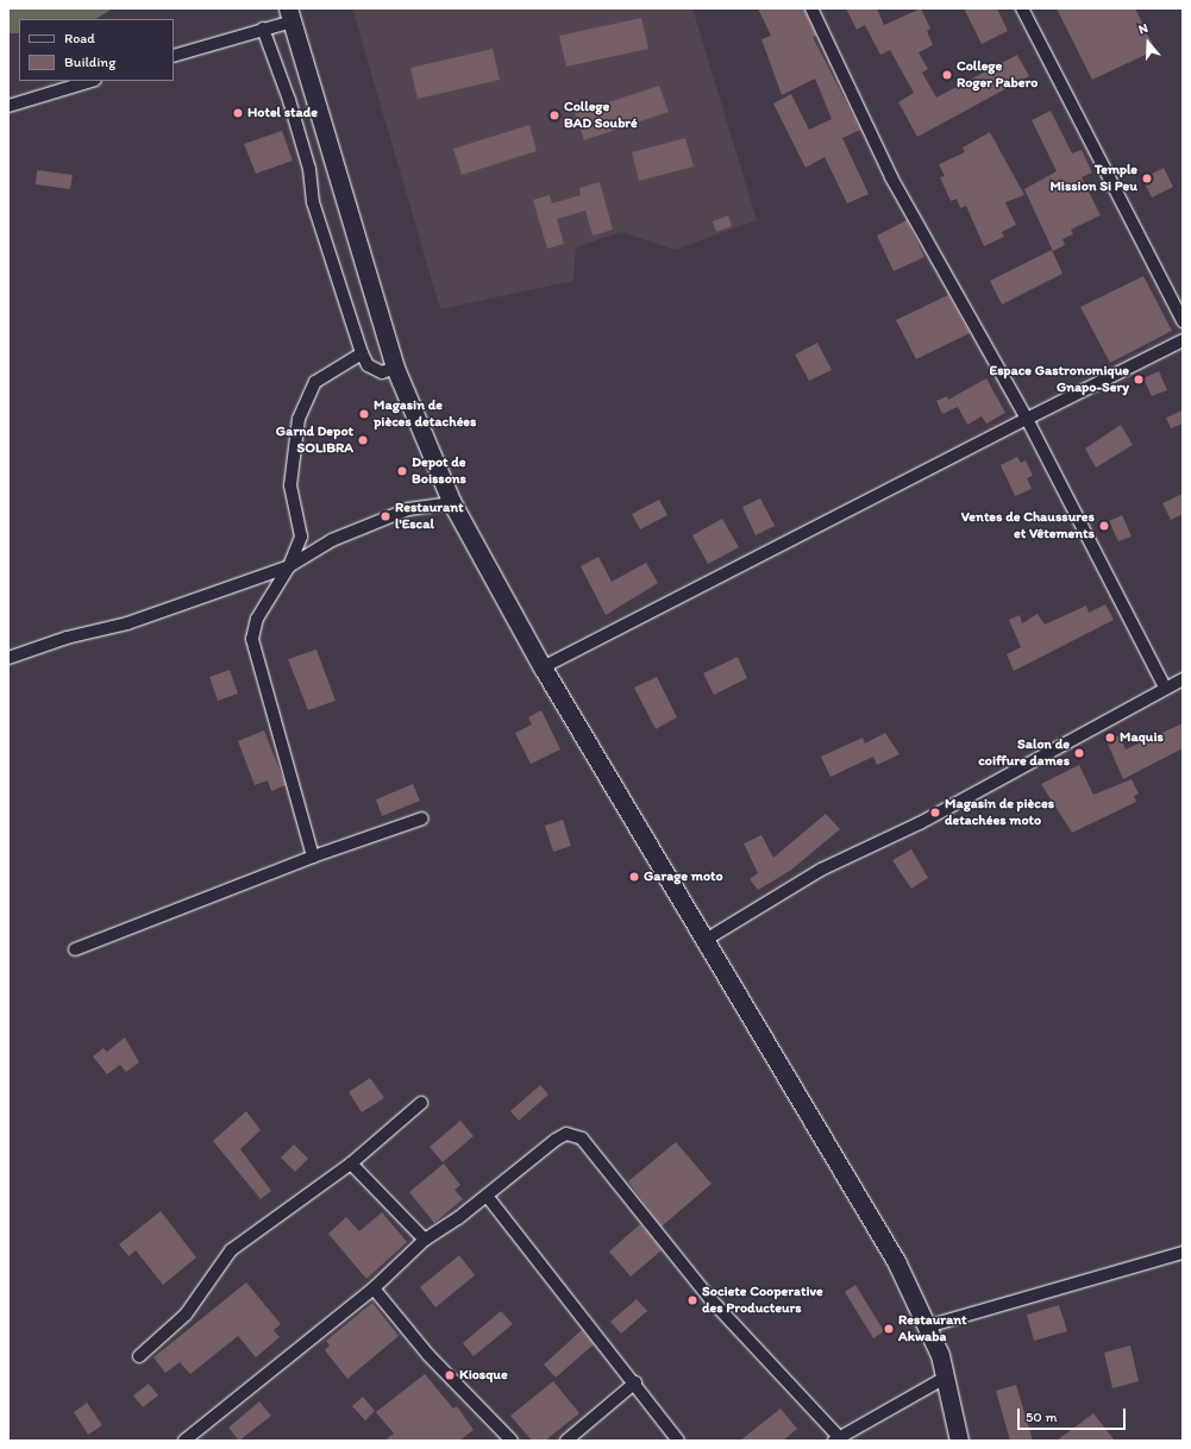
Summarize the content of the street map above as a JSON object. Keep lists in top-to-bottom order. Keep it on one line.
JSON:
{"places":["College Roger Pabero","Hotel stade","College BAD Soubré","Temple Mission Si Peu","Espace Gastronomique Gnapo-Sery","Magasin de pièces detachées","Garnd Depot SOLIBRA","Depot de Boissons","Restaurant l'Escal","Ventes de Chaussures et Vêtements","Maquis","Salon de coiffure dames","Magasin de pièces detachées moto","Garage moto","Societe Cooperative des Producteurs","Restaurant Akwaba","Kiosque"],"legend":["Road","Building"],"scale_bar":"50 m","north":"top"}
